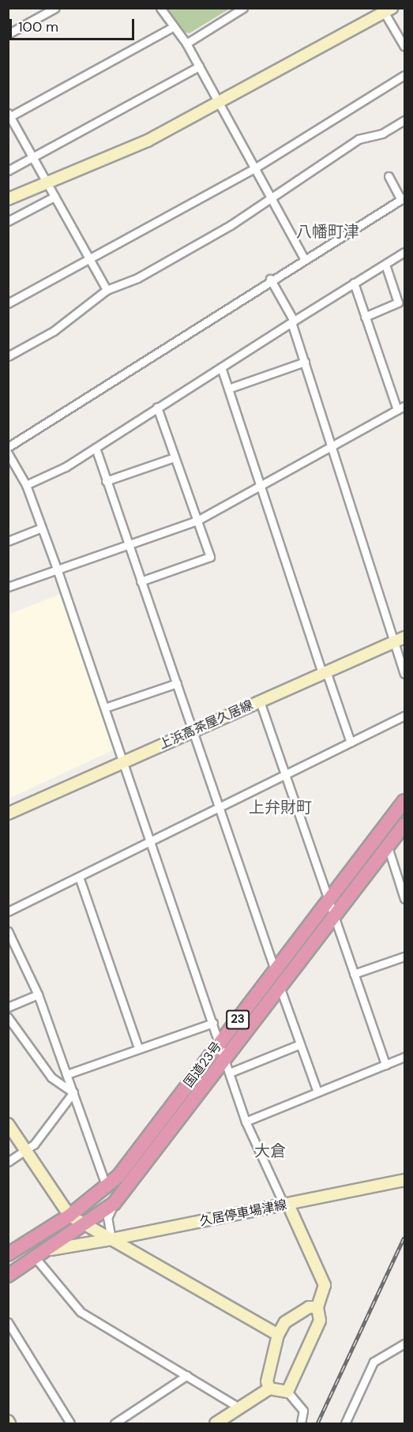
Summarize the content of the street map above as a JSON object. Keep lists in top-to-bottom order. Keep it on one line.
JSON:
{"streets":{"highway":["23","国道23号"],"street":["上浜高茶屋久居線","久居停車場津線"]},"crossings":[["国道23号","久居停車場津線"]],"districts":["八幡町津","上弁財町","大倉"],"scale_bar":"100 m"}
